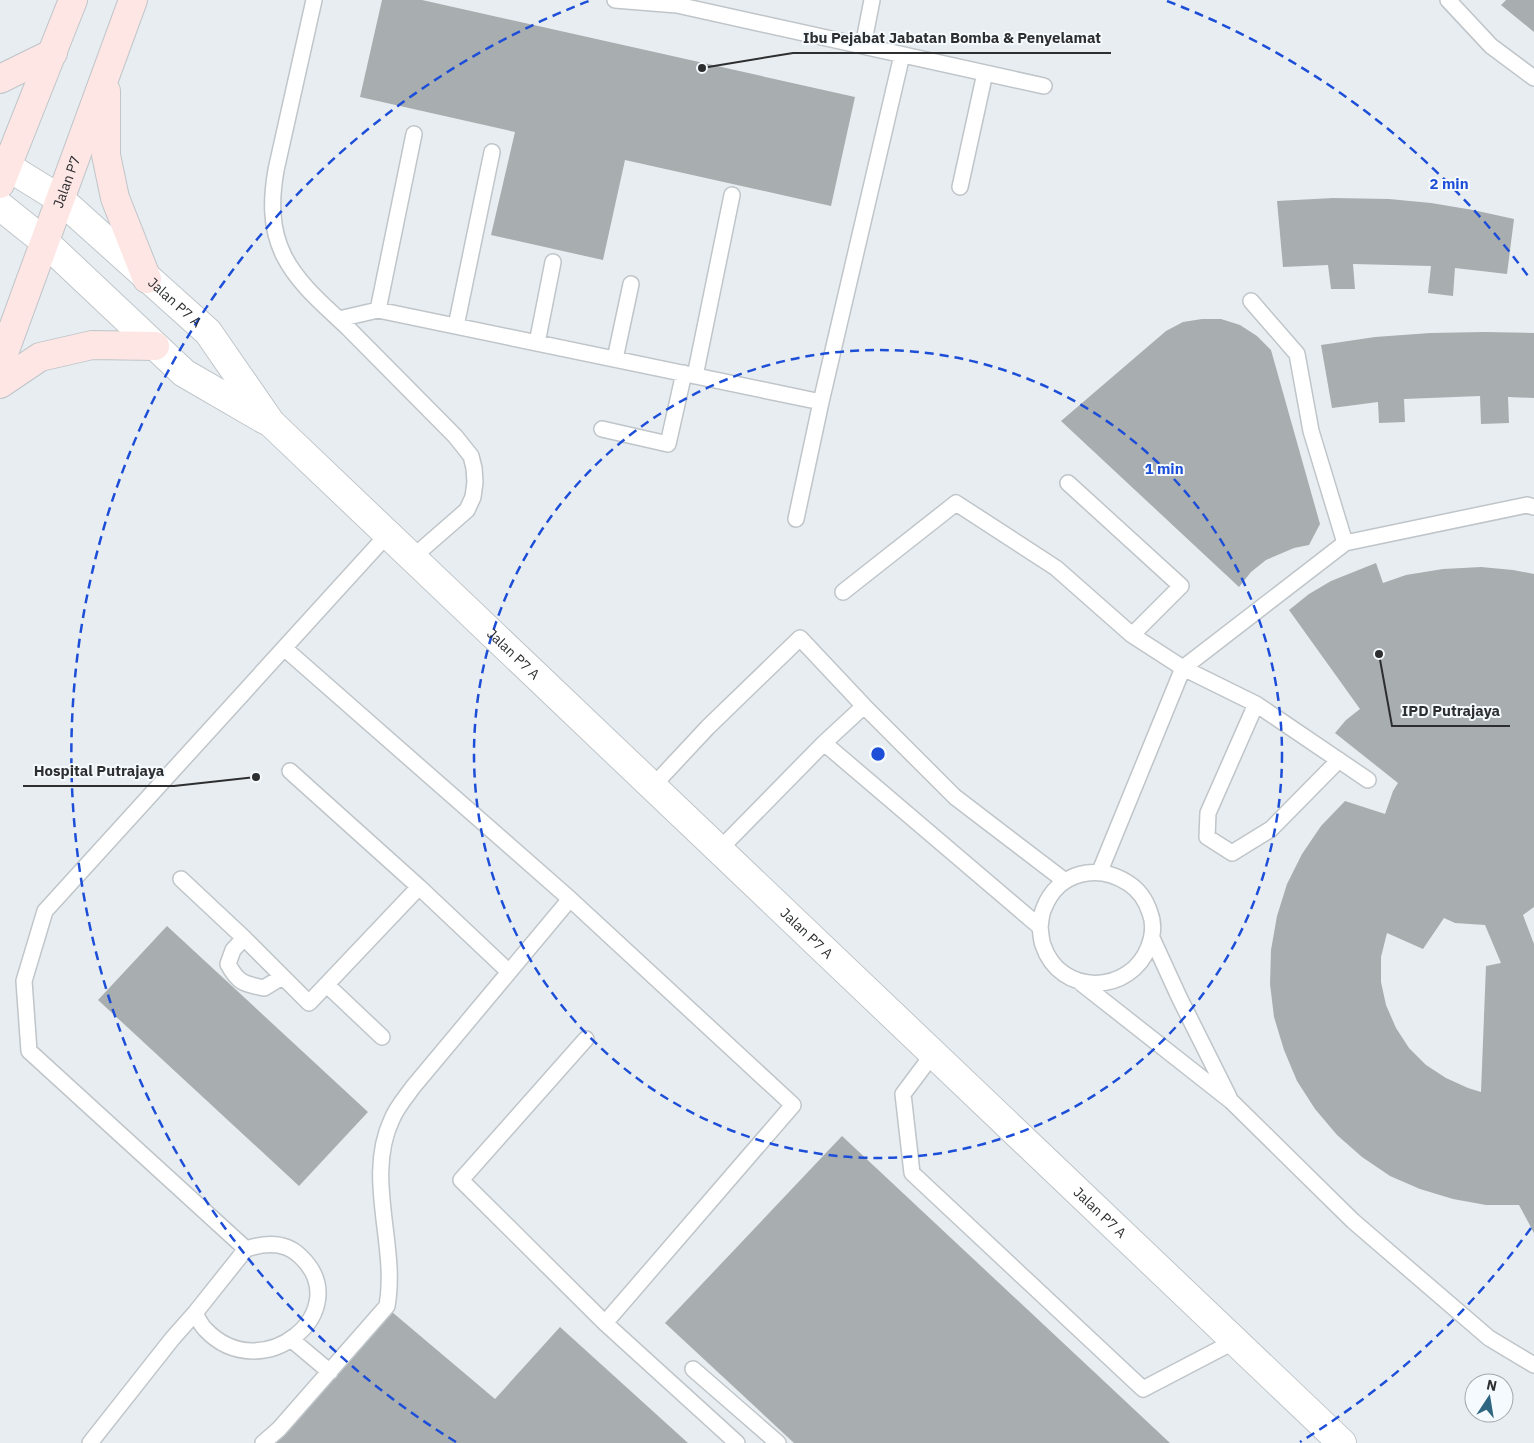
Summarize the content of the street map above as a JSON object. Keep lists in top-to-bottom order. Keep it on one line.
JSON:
{"streets":{"main road":["Jalan P7"],"street":["Jalan P7 A"]},"crossings":[["Jalan P7","Jalan P7 A"]],"places":["Ibu Pejabat Jabatan Bomba & Penyelamat","IPD Putrajaya","Hospital Putrajaya"],"north":"top","rings":["2 min","1 min"]}
